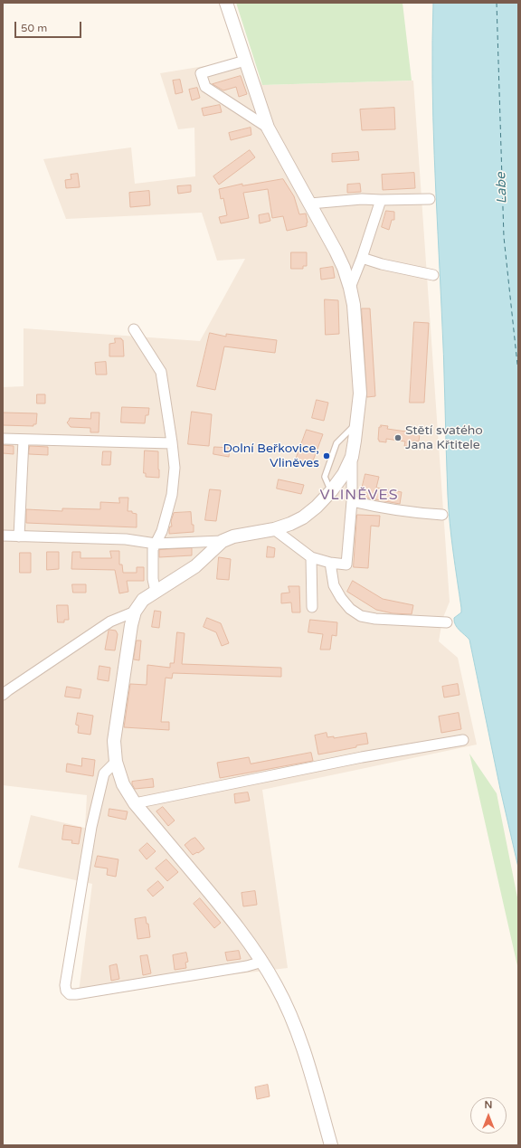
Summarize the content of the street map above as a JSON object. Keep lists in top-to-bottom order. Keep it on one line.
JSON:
{"districts":["VLINĚVES"],"water":["Labe"],"places":["Stětí svatého Jana Křtitele","Dolní Beřkovice, Vliněves"],"scale_bar":"50 m","north":"top"}
